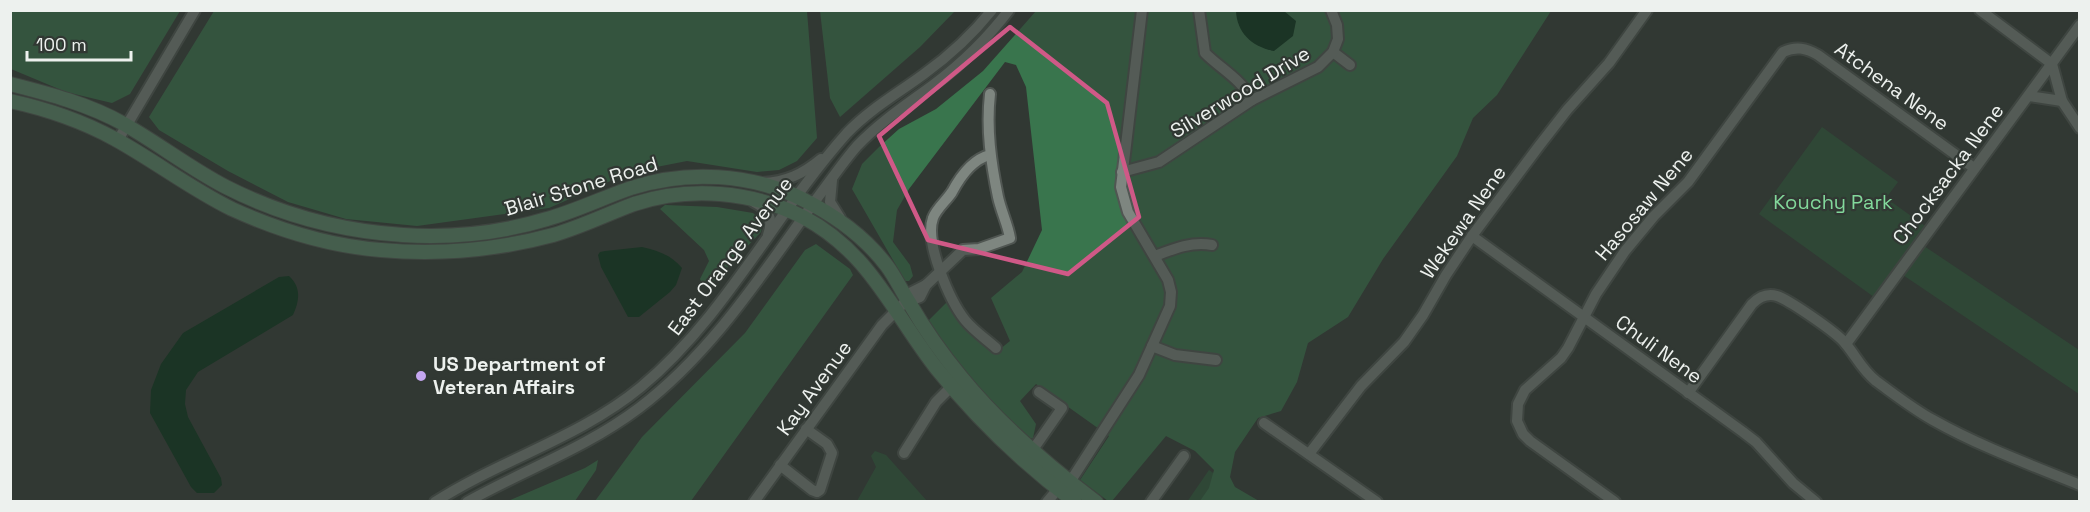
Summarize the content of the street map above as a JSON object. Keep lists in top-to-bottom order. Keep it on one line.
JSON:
{"streets":{"main road":["Blair Stone Road"],"street":["Atchena Nene","Silverwood Drive","Chocksacka Nene","Hasosaw Nene","Wekewa Nene","East Orange Avenue","Chuli Nene","Kay Avenue"]},"crossings":[["Atchena Nene","Chocksacka Nene"],["Atchena Nene","Hasosaw Nene"],["Blair Stone Road","East Orange Avenue"],["Blair Stone Road","Kay Avenue"],["Hasosaw Nene","Chuli Nene"],["Wekewa Nene","Chuli Nene"]],"parks":["Kouchy Park"],"places":["US Department of Veteran Affairs"],"scale_bar":"100 m"}
